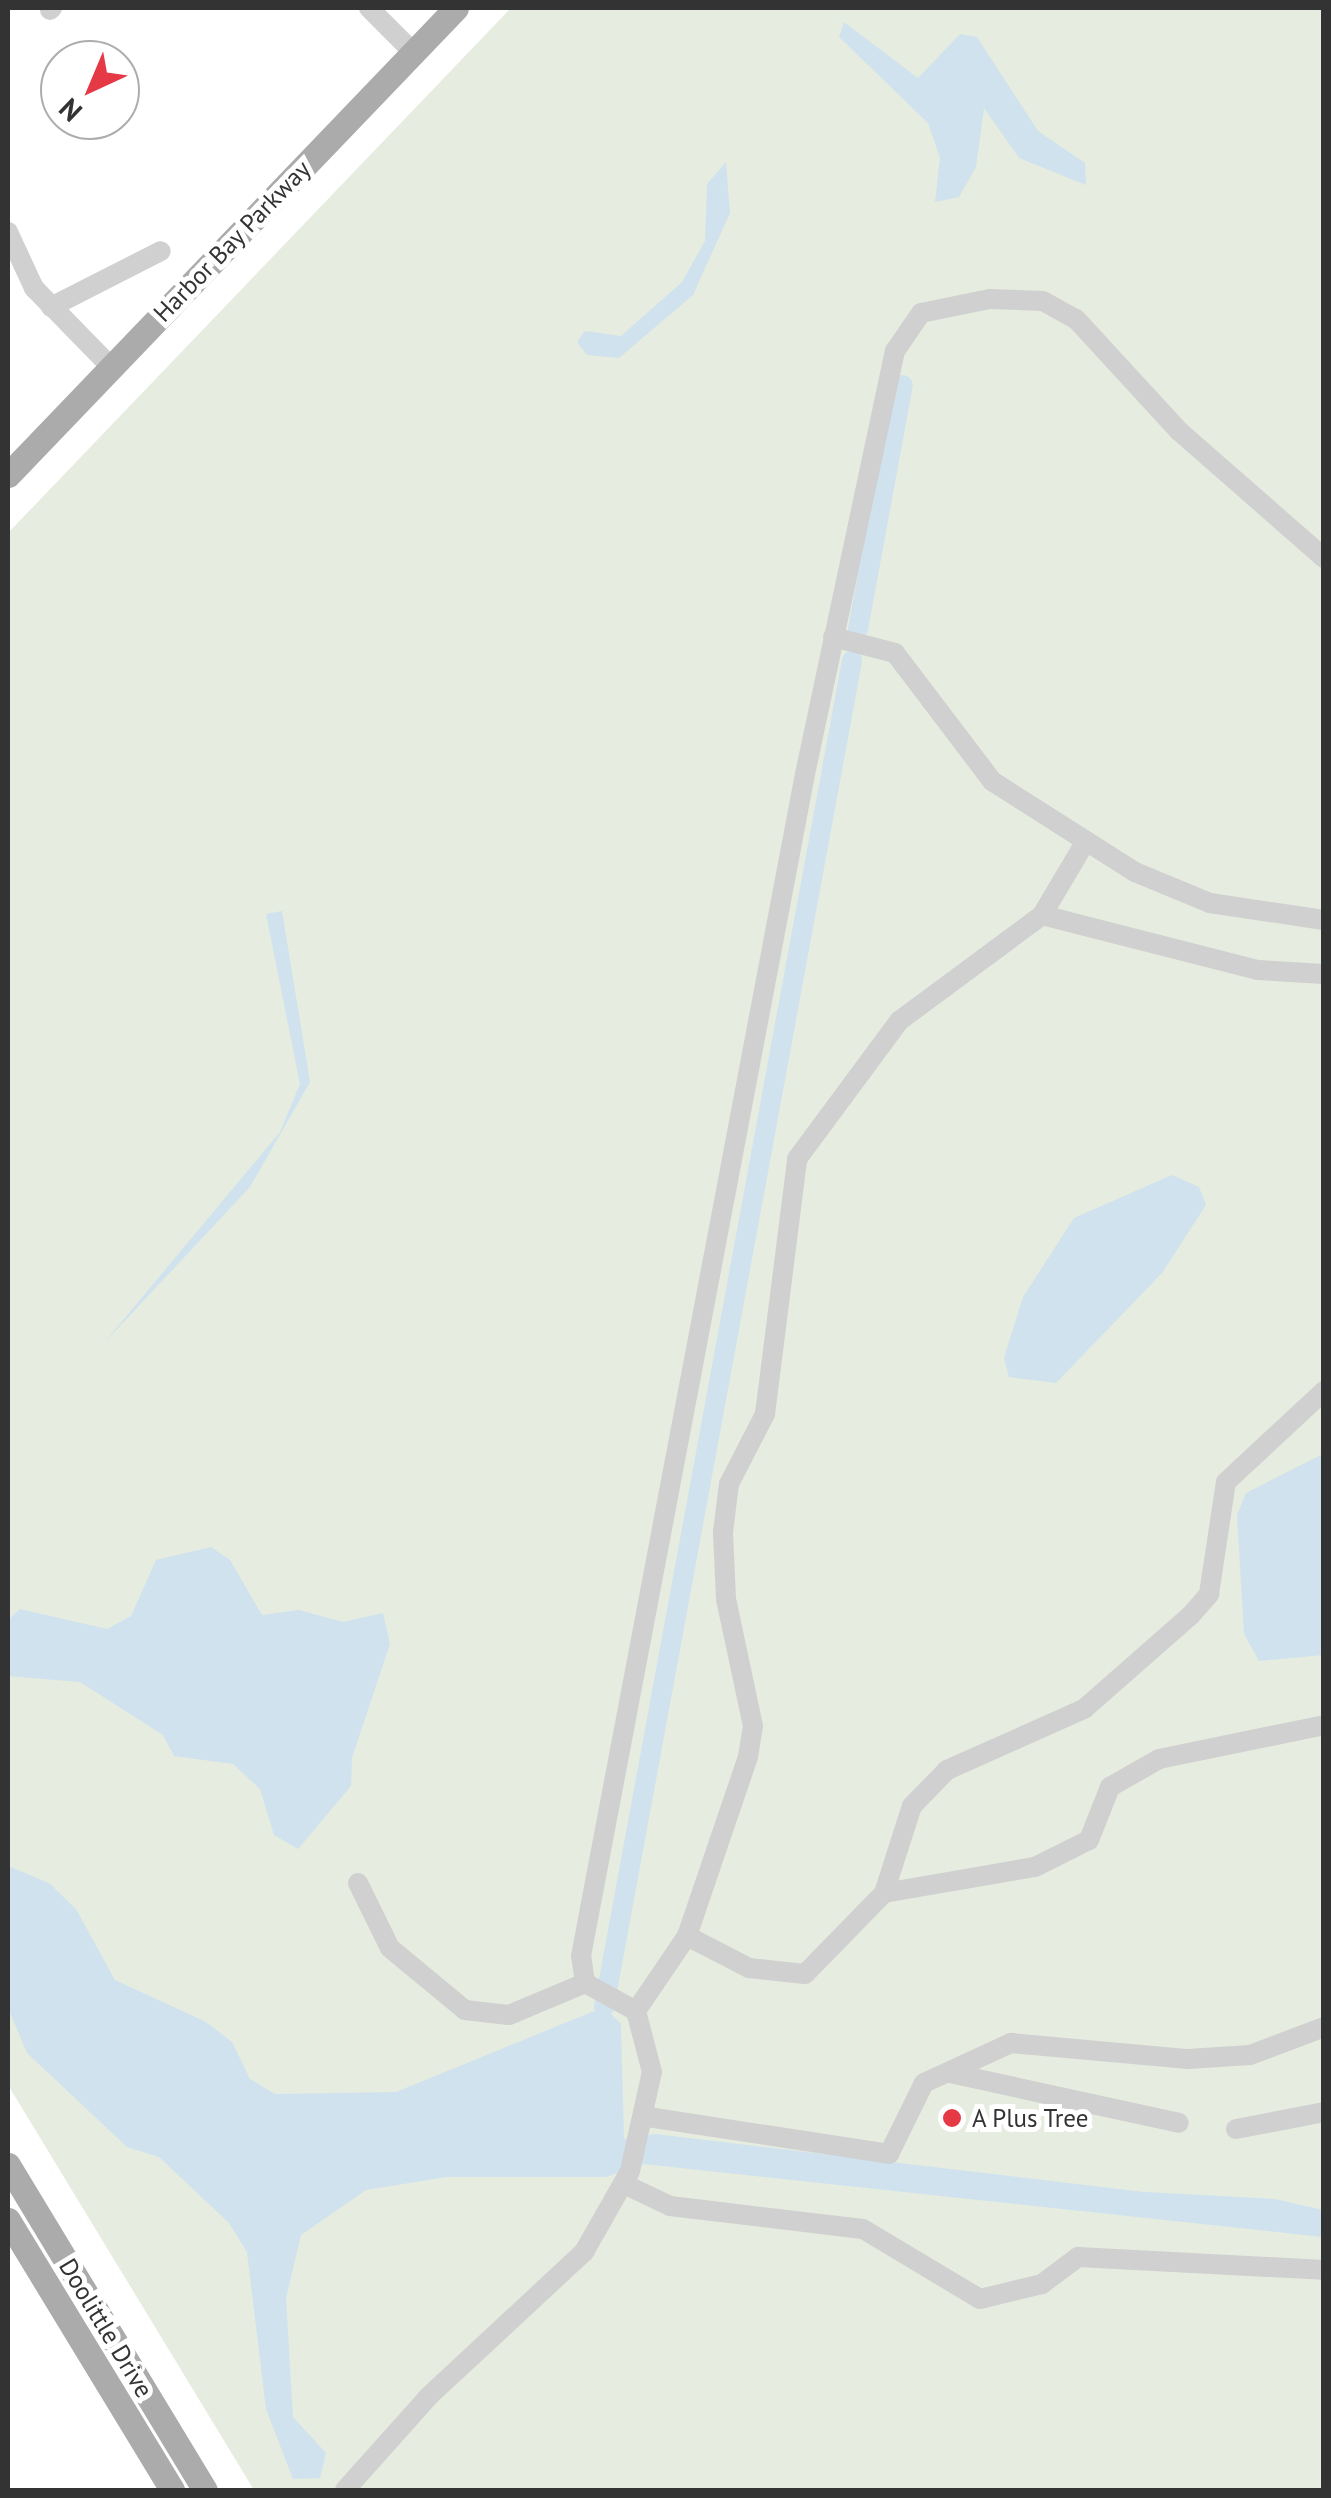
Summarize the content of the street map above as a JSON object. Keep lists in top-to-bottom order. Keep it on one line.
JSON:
{"streets":{"main road":["Harbor Bay Parkway","Doolittle Drive"]},"places":["A Plus Tree"],"north":"bottom left"}
